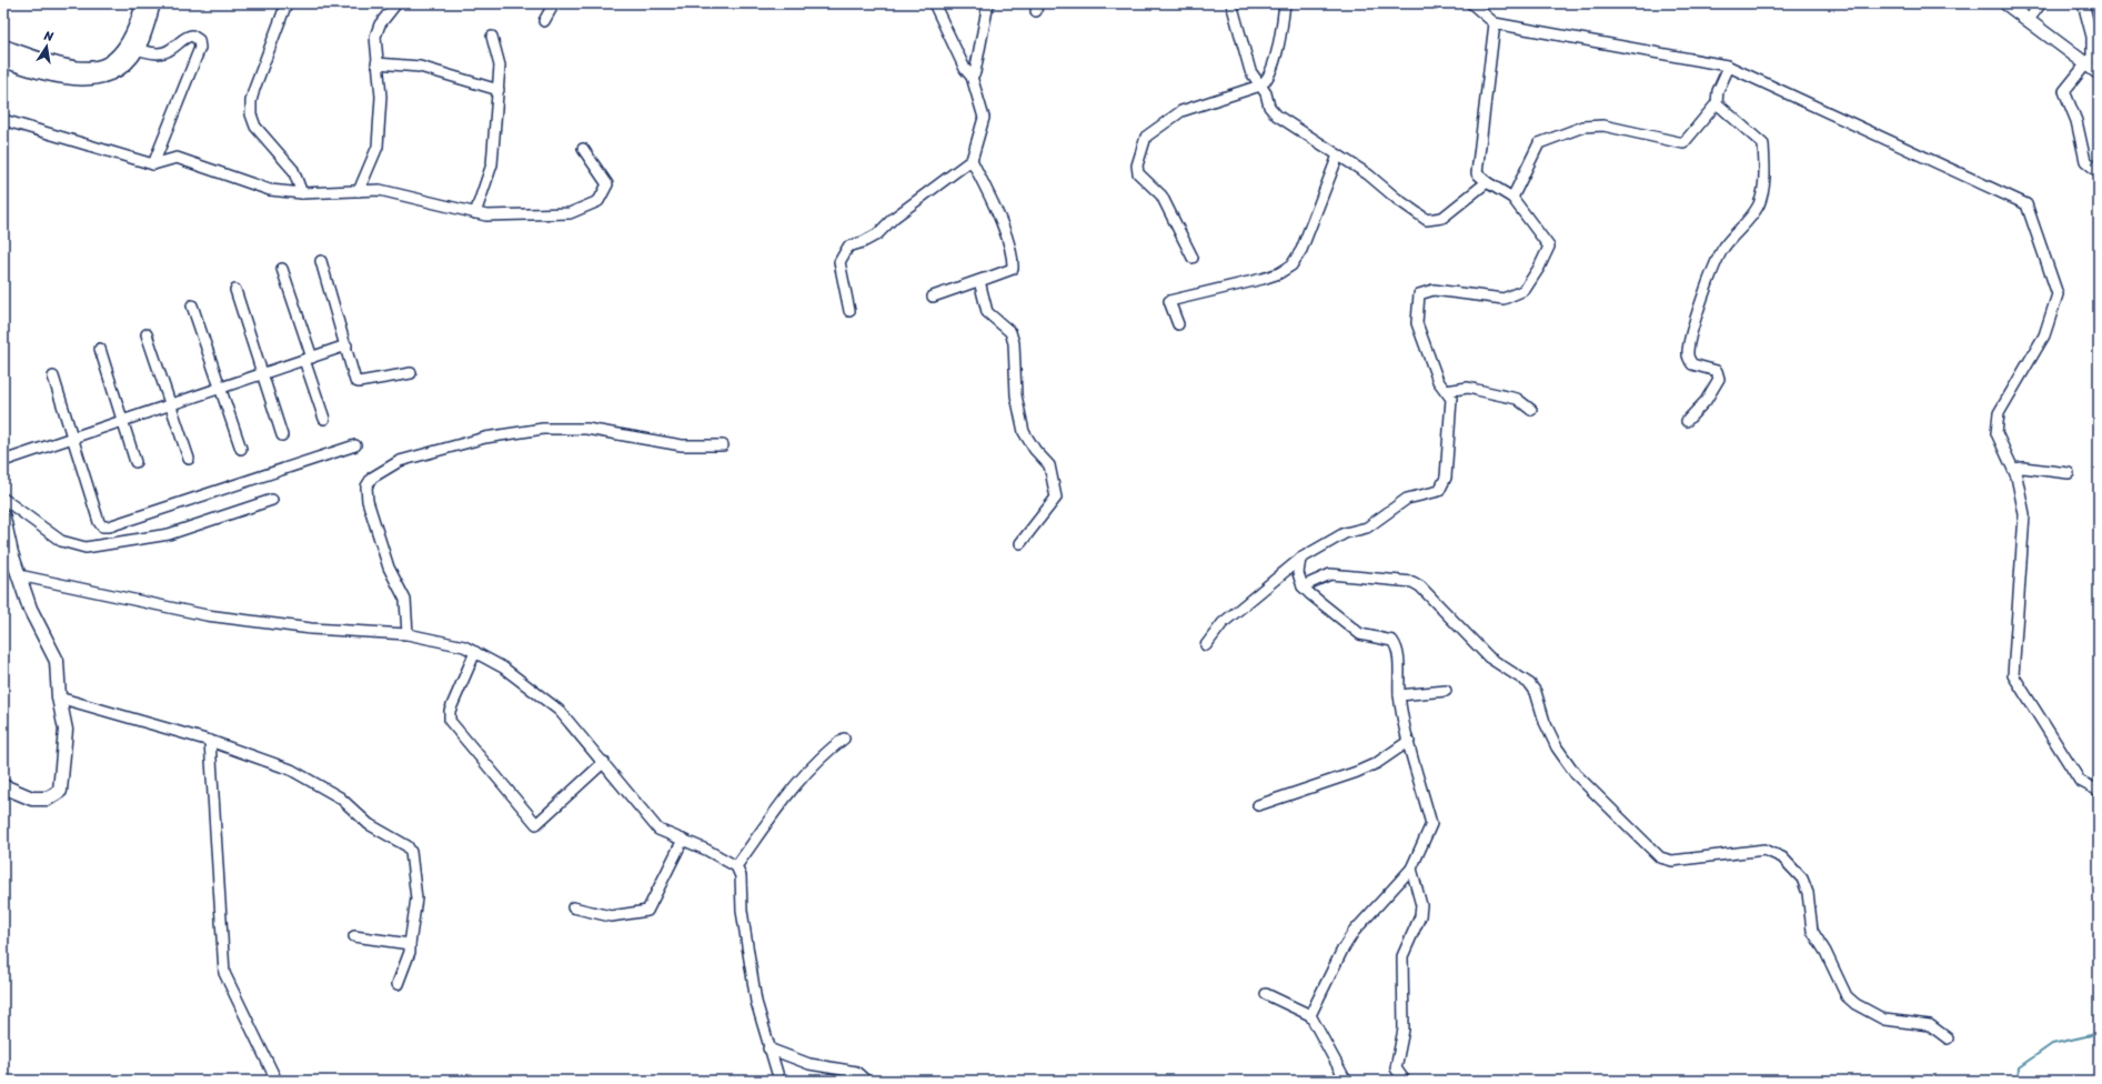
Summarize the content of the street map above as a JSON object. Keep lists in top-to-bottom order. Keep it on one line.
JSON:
{"north":"top"}
